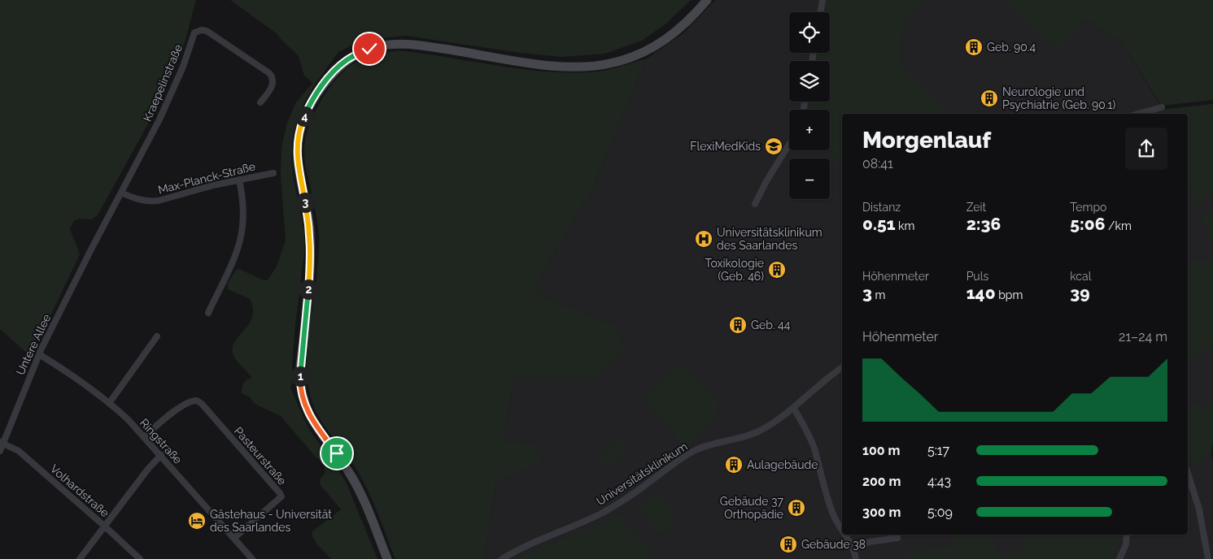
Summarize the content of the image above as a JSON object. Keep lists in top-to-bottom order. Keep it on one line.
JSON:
{"streets":{"street":["Kraepelinstraße","Max-Planck-Straße","Untere Allee","Ringstraße","Pasteurstraße","Universitätsklinikum","Volhardstraße"]},"crossings":[["Kraepelinstraße","Max-Planck-Straße"],["Kraepelinstraße","Untere Allee"],["Untere Allee","Ringstraße"],["Untere Allee","Volhardstraße"],["Ringstraße","Pasteurstraße"]],"places":{"building":["Geb. 90.4","Neurologie und Psychiatrie (Geb. 90.1)","Toxikologie (Geb. 46)","Geb. 44","Aulagebäude","Gebäude 37 Orthopädie","Gebäude 38"],"school or university":["FlexiMedKids"],"hospital":["Universitätsklinikum des Saarlandes"],"hotel":["Gästehaus - Universität des Saarlandes"]},"page":{"map_buttons":["+","−"],"pins":["4","3","2","1"],"heading":["Morgenlauf","08:41"],"stats":[["Distanz","0.51 km"],["Zeit","2:36"],["Tempo","5:06 /km"],["Höhenmeter","3 m"],["Puls","140 bpm"],["kcal","39"]],"chart":["Höhenmeter","21–24 m"],"list":[{"name":"100 m","note":"5:17"},{"name":"200 m","note":"4:43"},{"name":"300 m","note":"5:09"}]}}
